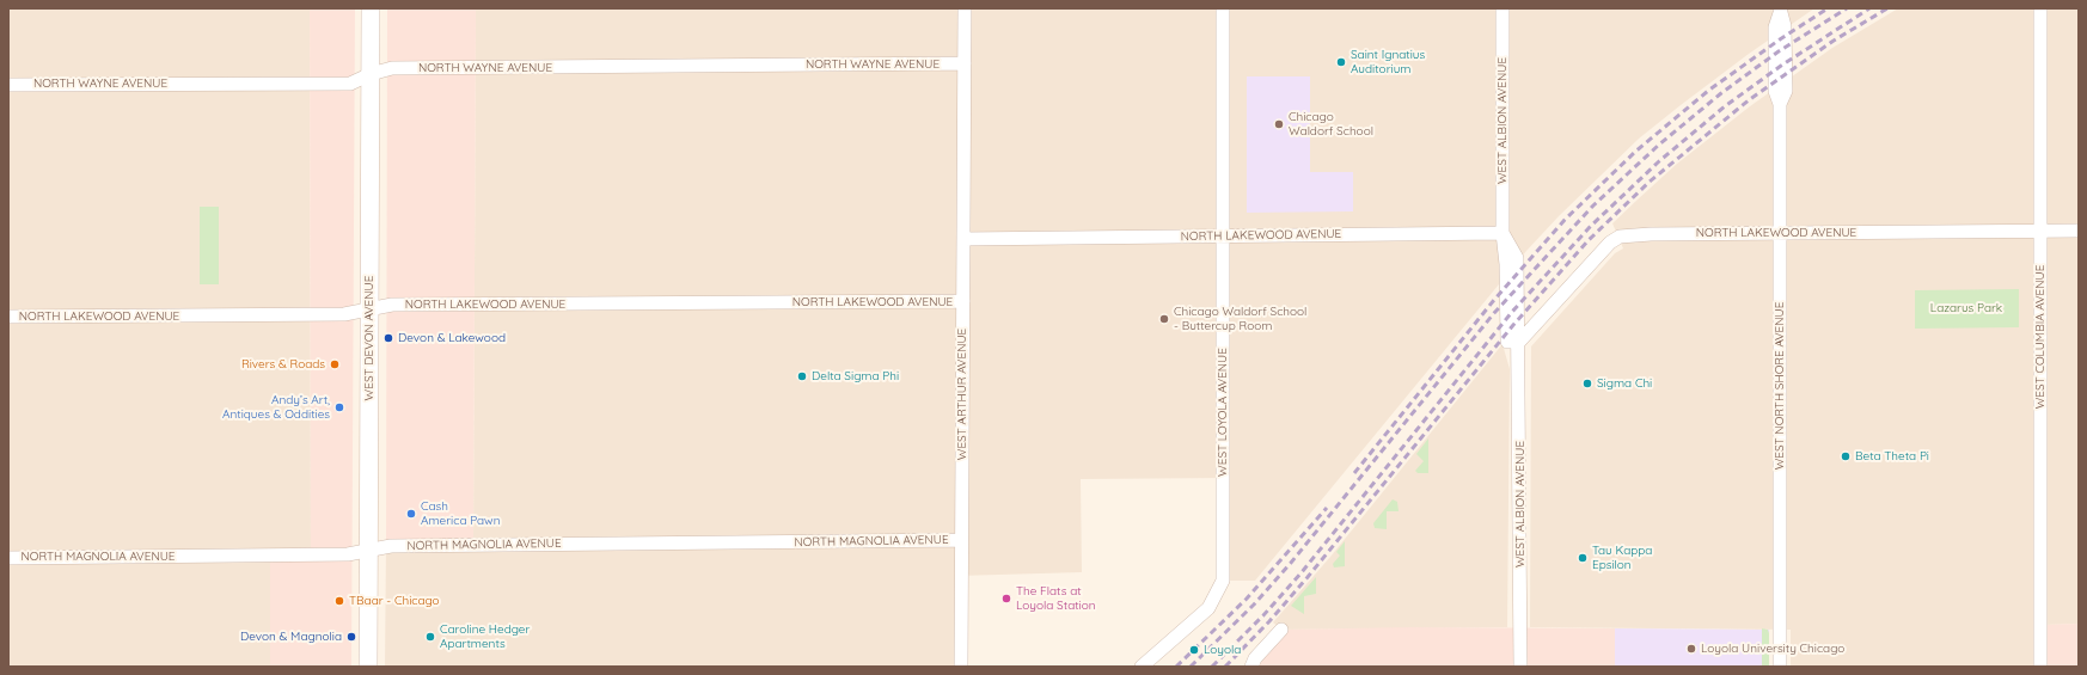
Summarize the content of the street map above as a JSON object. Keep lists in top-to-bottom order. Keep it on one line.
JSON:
{"streets":{"main road":["WEST DEVON AVENUE"],"street":["NORTH WAYNE AVENUE","WEST ALBION AVENUE","NORTH LAKEWOOD AVENUE","WEST COLUMBIA AVENUE","WEST NORTH SHORE AVENUE","WEST ARTHUR AVENUE","WEST LOYOLA AVENUE","NORTH MAGNOLIA AVENUE"]},"crossings":[["NORTH WAYNE AVENUE","WEST DEVON AVENUE"],["NORTH WAYNE AVENUE","WEST ARTHUR AVENUE"],["WEST ALBION AVENUE","NORTH LAKEWOOD AVENUE"],["NORTH LAKEWOOD AVENUE","WEST COLUMBIA AVENUE"],["NORTH LAKEWOOD AVENUE","WEST DEVON AVENUE"],["NORTH LAKEWOOD AVENUE","WEST NORTH SHORE AVENUE"],["NORTH LAKEWOOD AVENUE","WEST ARTHUR AVENUE"],["NORTH LAKEWOOD AVENUE","WEST LOYOLA AVENUE"],["WEST DEVON AVENUE","NORTH MAGNOLIA AVENUE"],["WEST ARTHUR AVENUE","NORTH MAGNOLIA AVENUE"]],"parks":["Lazarus Park"],"places":["Saint Ignatius Auditorium","Chicago Waldorf School","Chicago Waldorf School - Buttercup Room","Devon & Lakewood","Rivers & Roads","Delta Sigma Phi","Sigma Chi","Andy’s Art, Antiques & Oddities","Beta Theta Pi","Cash America Pawn","Tau Kappa Epsilon","The Flats at Loyola Station","TBaar - Chicago","Devon & Magnolia","Caroline Hedger Apartments","Loyola University Chicago","Loyola"]}
